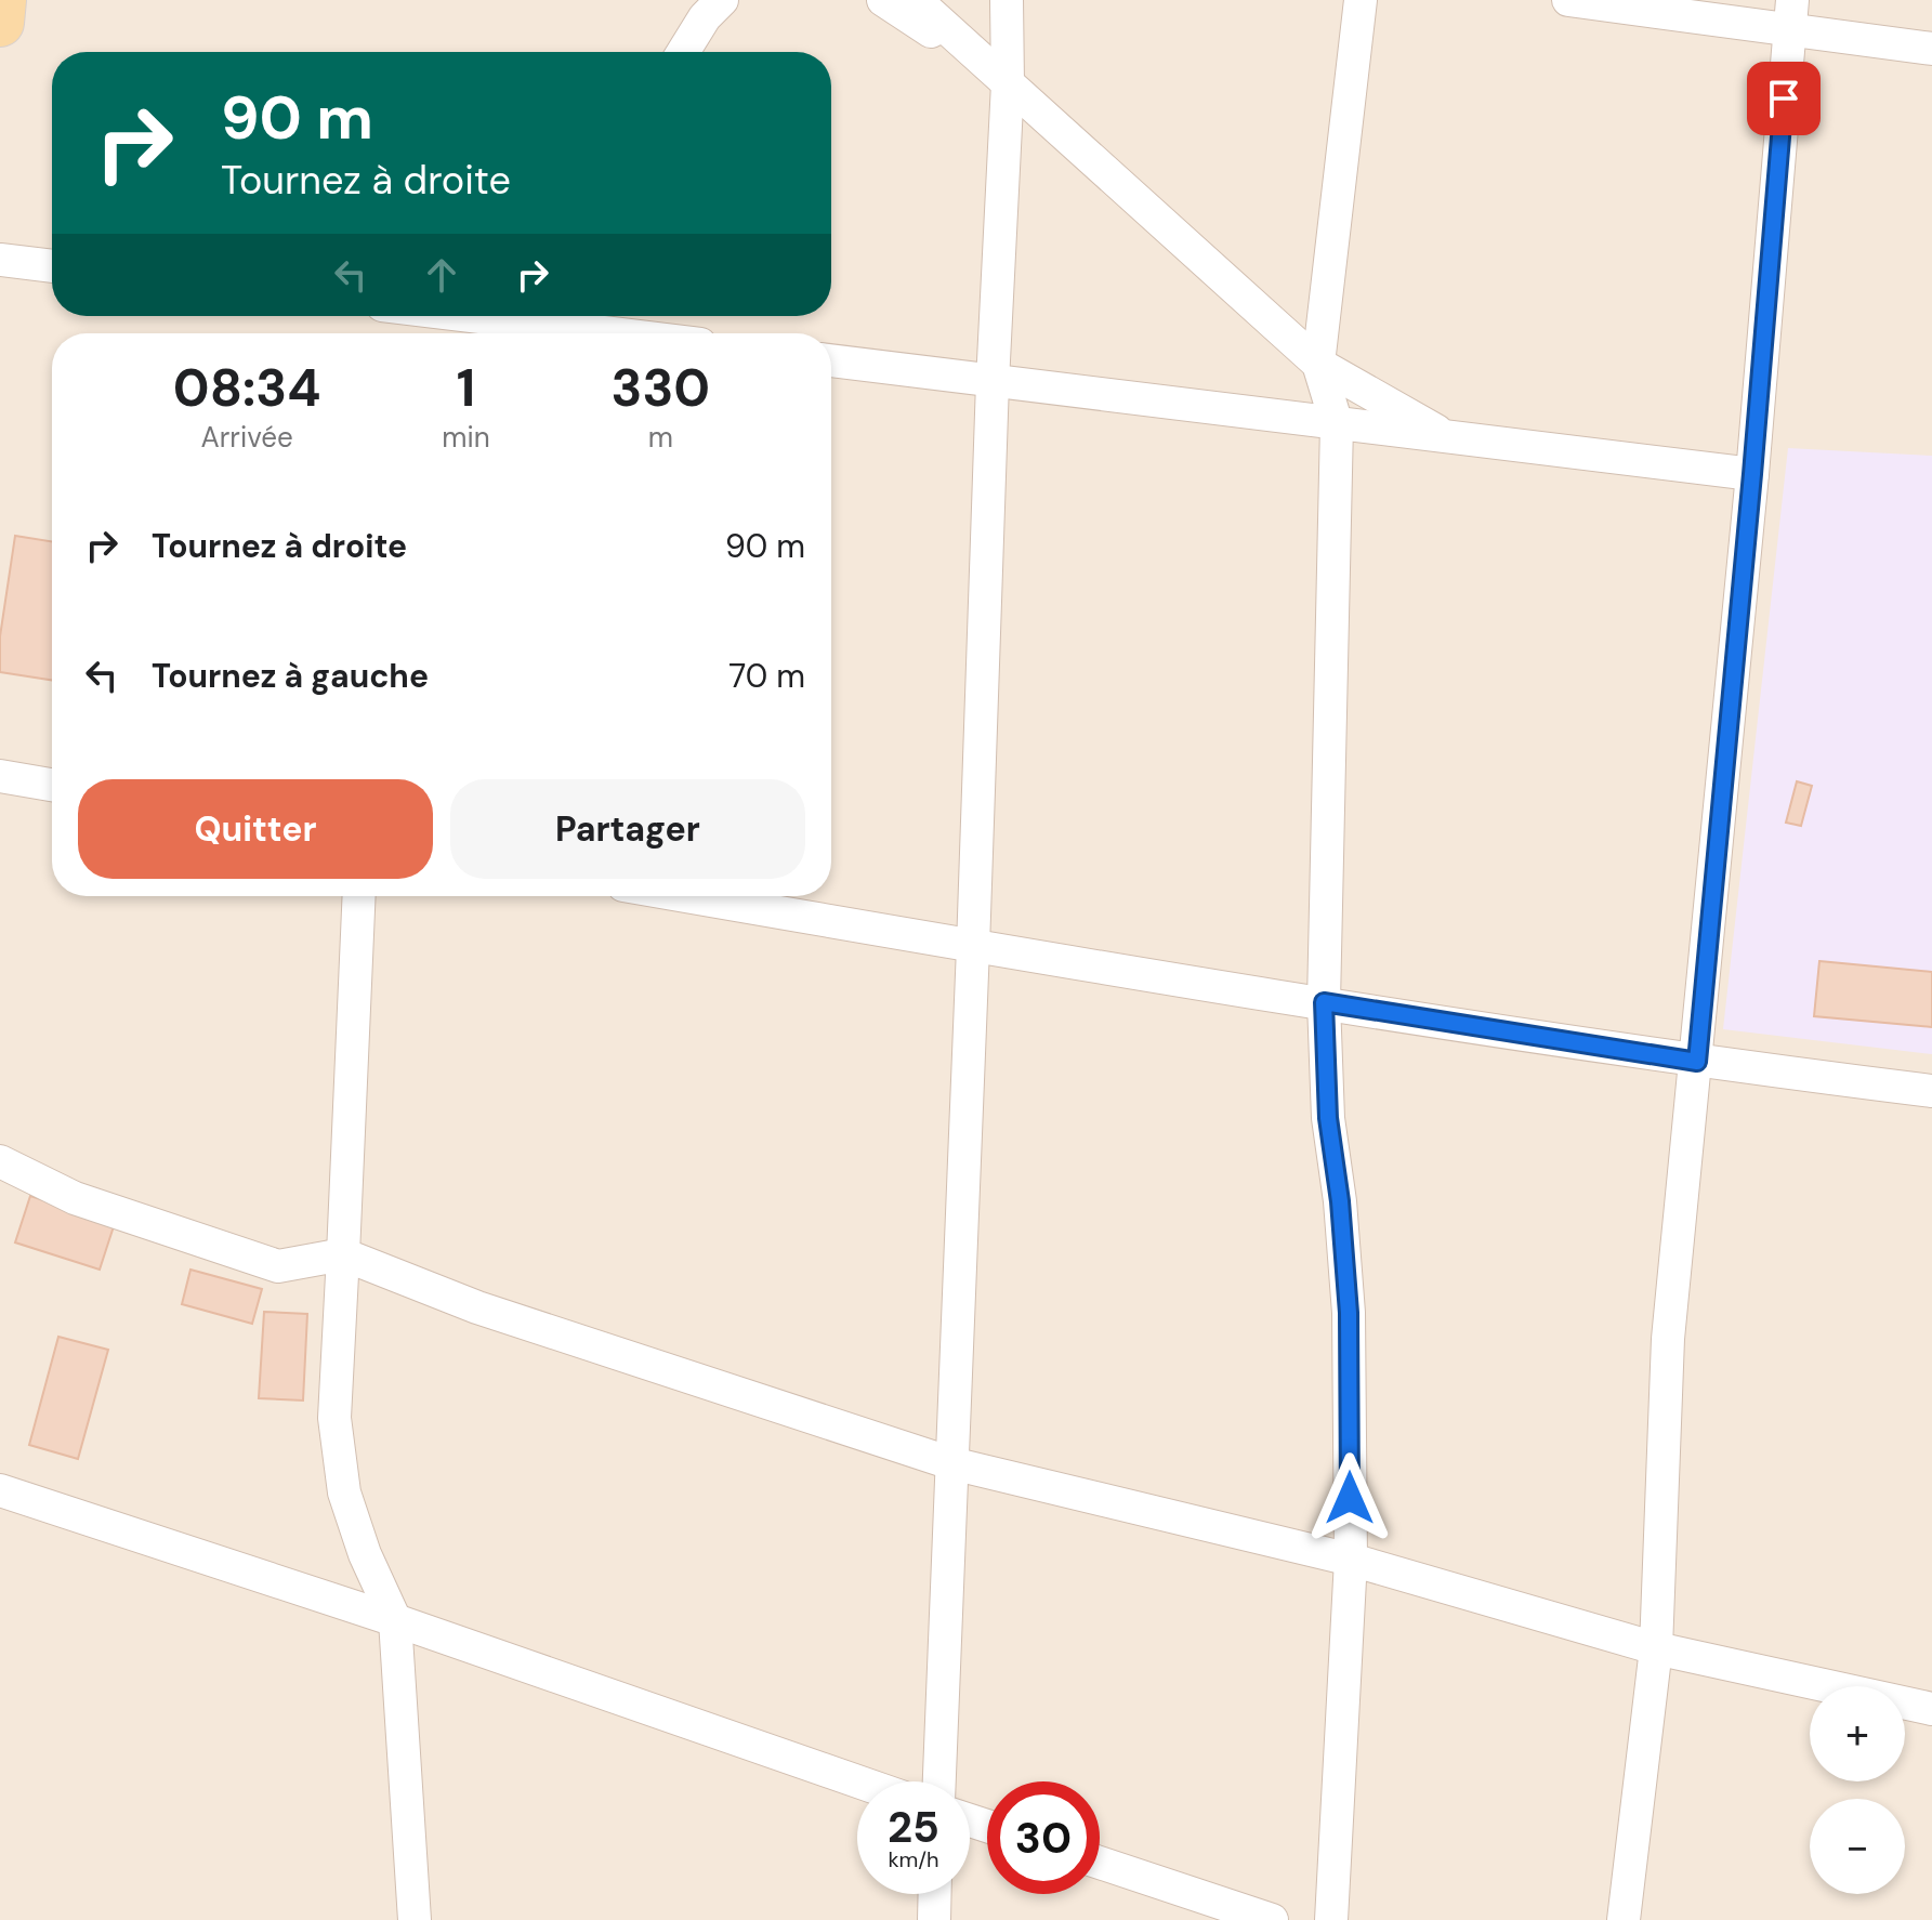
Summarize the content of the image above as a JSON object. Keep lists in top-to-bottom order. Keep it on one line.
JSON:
{"page":{"turn":["90 m","Tournez à droite"],"eta":["08:34","Arrivée","1","min","330","m"],"list":[{"name":"Tournez à droite","value":"90 m"},{"name":"Tournez à gauche","value":"70 m"}],"buttons":["Quitter","Partager"],"map_buttons":["+","−"],"speed":"25 km/h","limit":"30"}}
